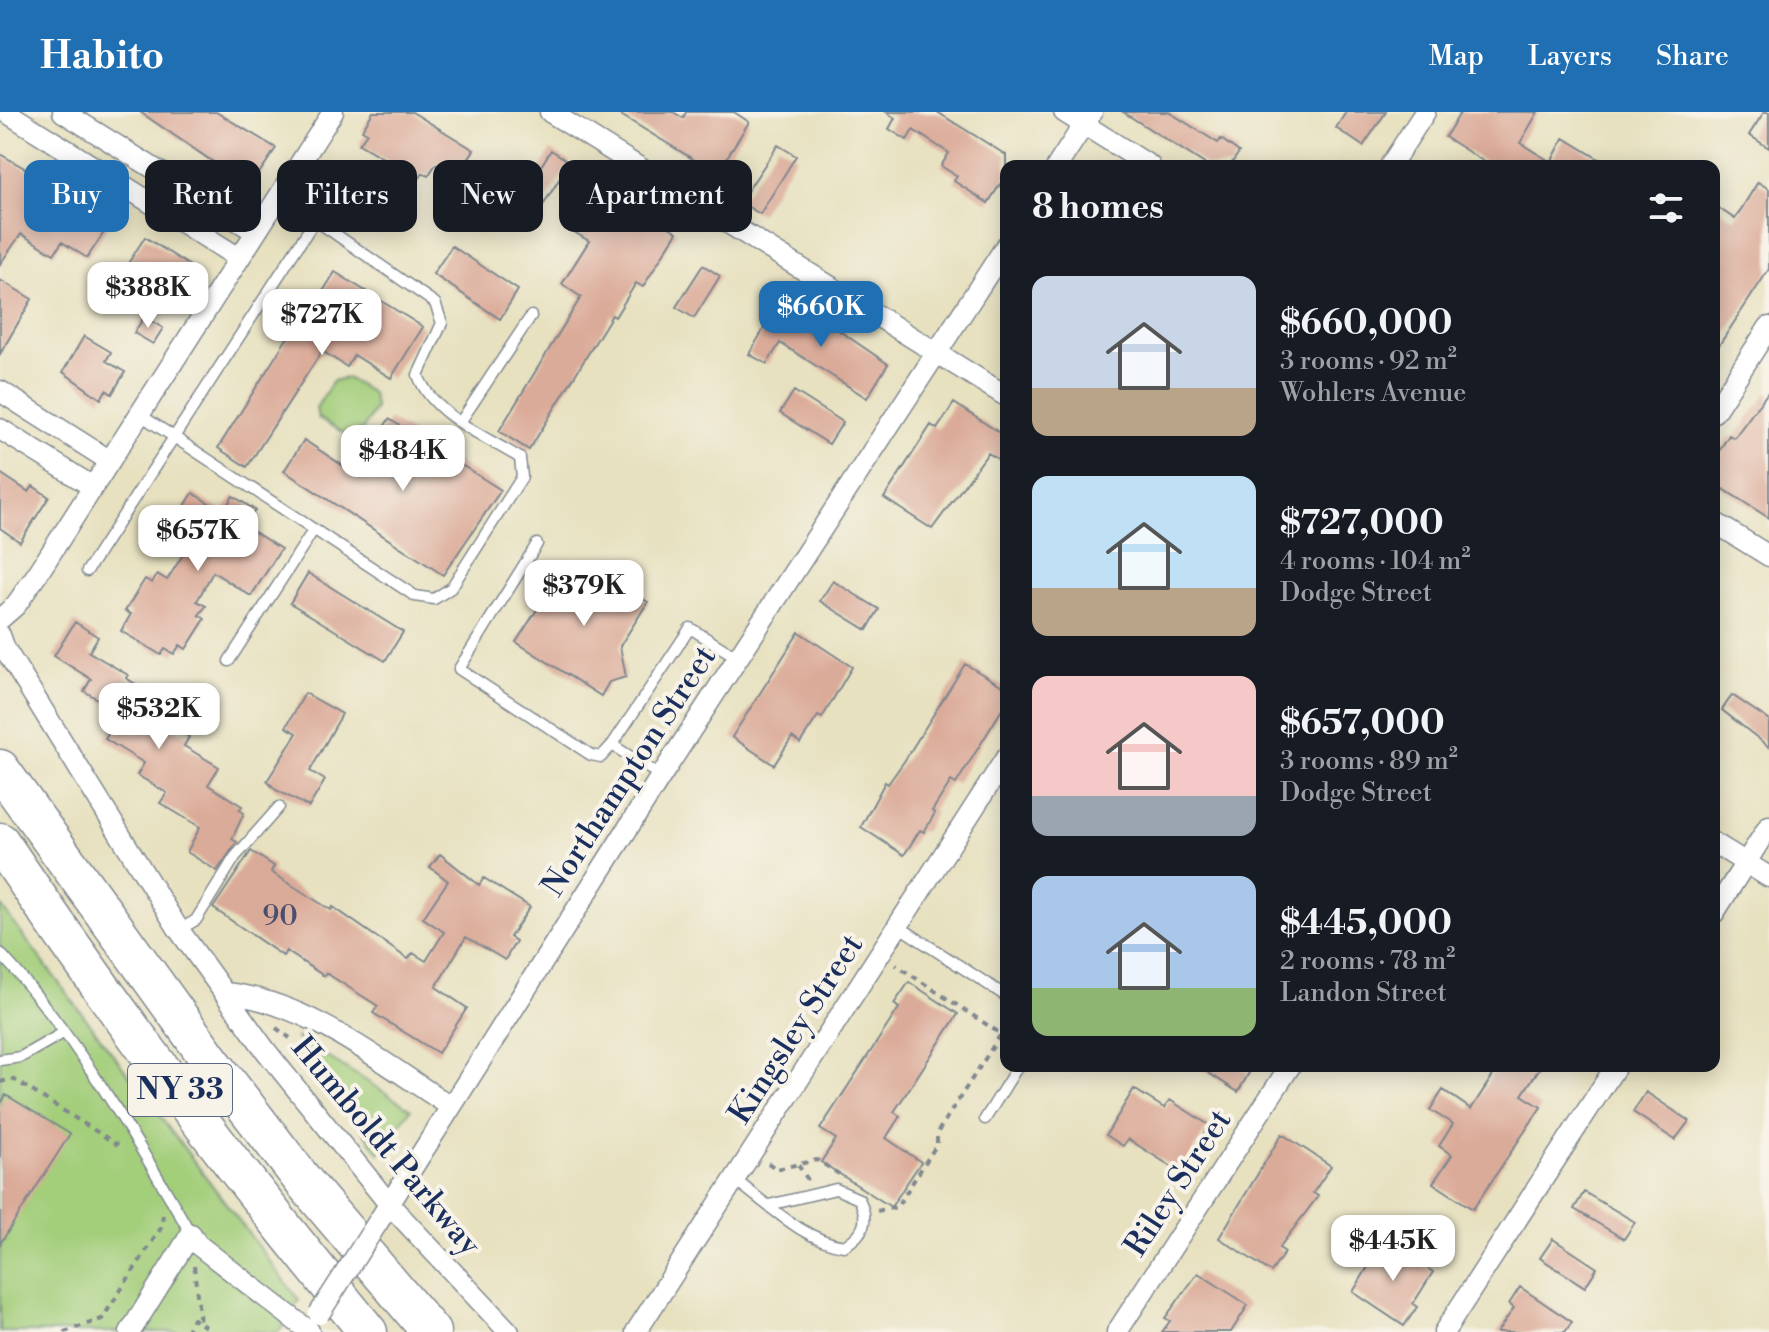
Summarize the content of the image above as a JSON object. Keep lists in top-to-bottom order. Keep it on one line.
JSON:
{"streets":{"highway":["NY 33"],"street":["Northampton Street","Kingsley Street","Humboldt Parkway","Riley Street"]},"crossings":[["Northampton Street","Humboldt Parkway"]],"house_numbers":["90"],"page":{"header":"Habito","nav":["Map","Layers","Share"],"chip":["Buy","Rent","Filters","New","Apartment"],"heading":"8 homes","list":[{"name":"$660,000","note":"3 rooms · 92 m² · Wohlers Avenue"},{"name":"$727,000","note":"4 rooms · 104 m² · Dodge Street"},{"name":"$657,000","note":"3 rooms · 89 m² · Dodge Street"},{"name":"$445,000","note":"2 rooms · 78 m² · Landon Street"}],"price":["$388K","$660K","$727K","$484K","$657K","$379K","$532K","$445K"]}}
